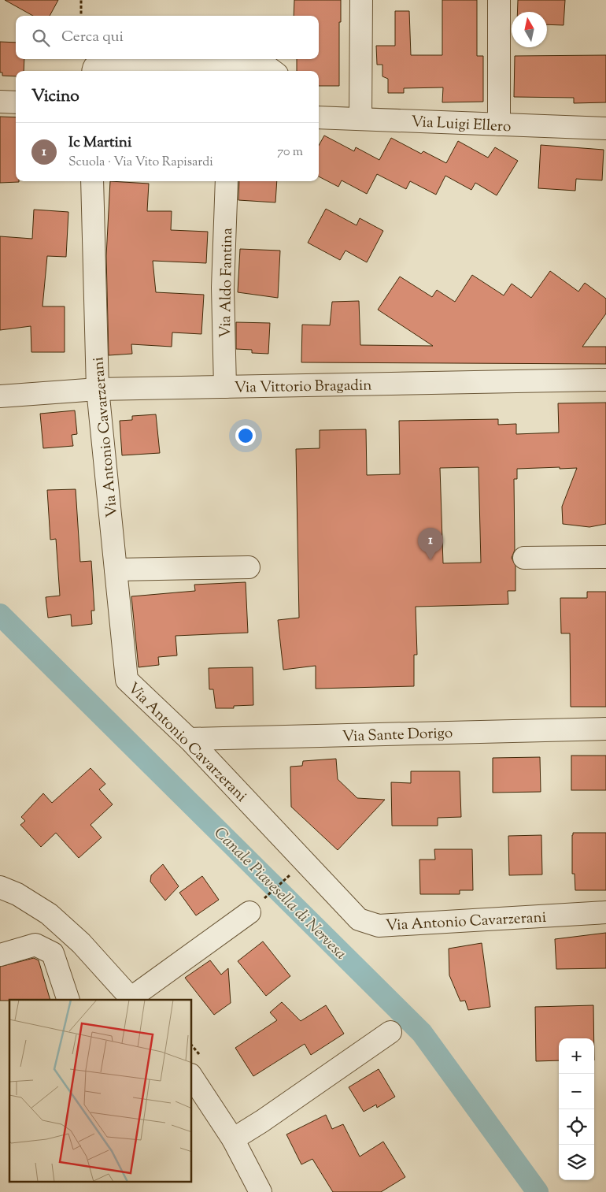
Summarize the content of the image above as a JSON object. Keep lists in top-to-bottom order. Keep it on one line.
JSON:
{"streets":{"street":["Via Luigi Ellero","Via Aldo Fantina","Via Vittorio Bragadin","Via Antonio Cavarzerani","Via Sante Dorigo"]},"crossings":[["Via Aldo Fantina","Via Vittorio Bragadin"],["Via Vittorio Bragadin","Via Antonio Cavarzerani"],["Via Antonio Cavarzerani","Via Sante Dorigo"]],"water":["Canale Piavesella di Nervesa"],"north":"top","page":{"search":"Cerca qui","heading":"Vicino","list":[{"mark":"1","name":"Ic Martini","note":"Scuola · Via Vito Rapisardi","value":"70 m"}],"pins":"1","map_buttons":["+","−"]}}
